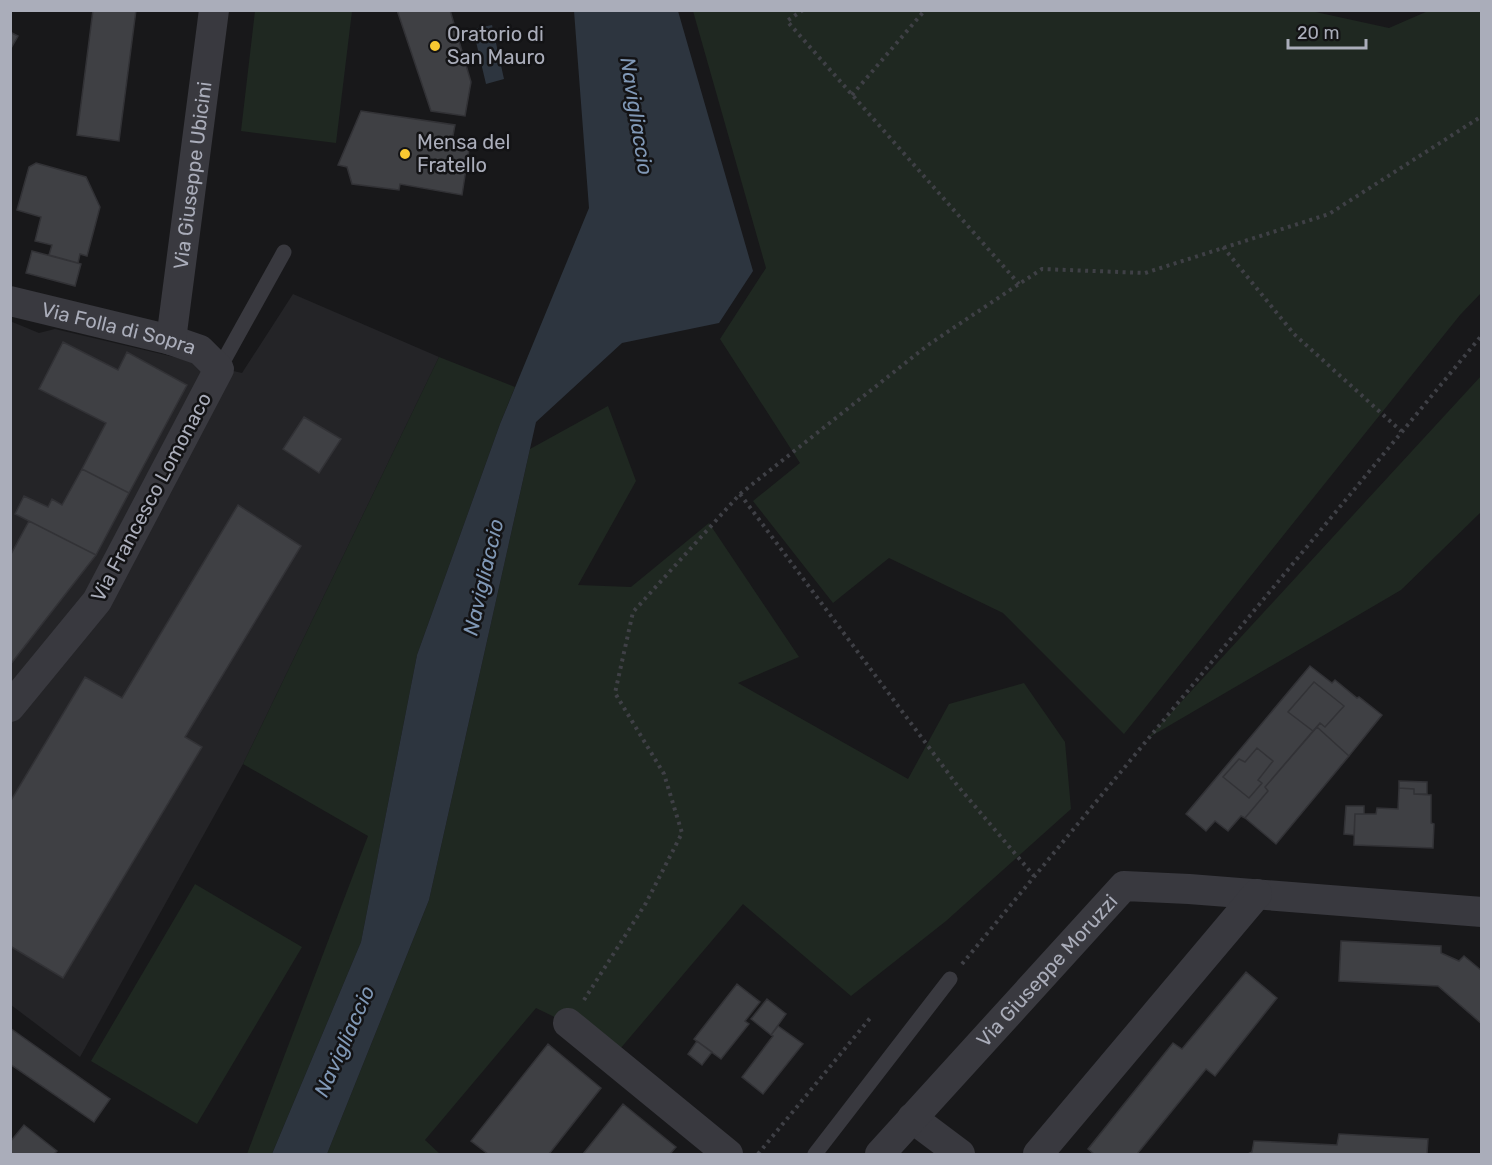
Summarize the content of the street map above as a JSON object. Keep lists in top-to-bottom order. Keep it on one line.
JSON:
{"streets":{"street":["Via Giuseppe Ubicini","Via Folla di Sopra","Via Francesco Lomonaco","Via Giuseppe Moruzzi"]},"crossings":[["Via Giuseppe Ubicini","Via Folla di Sopra"],["Via Folla di Sopra","Via Francesco Lomonaco"]],"water":["Navigliaccio"],"places":["Oratorio di San Mauro","Mensa del Fratello"],"scale_bar":"20 m"}
